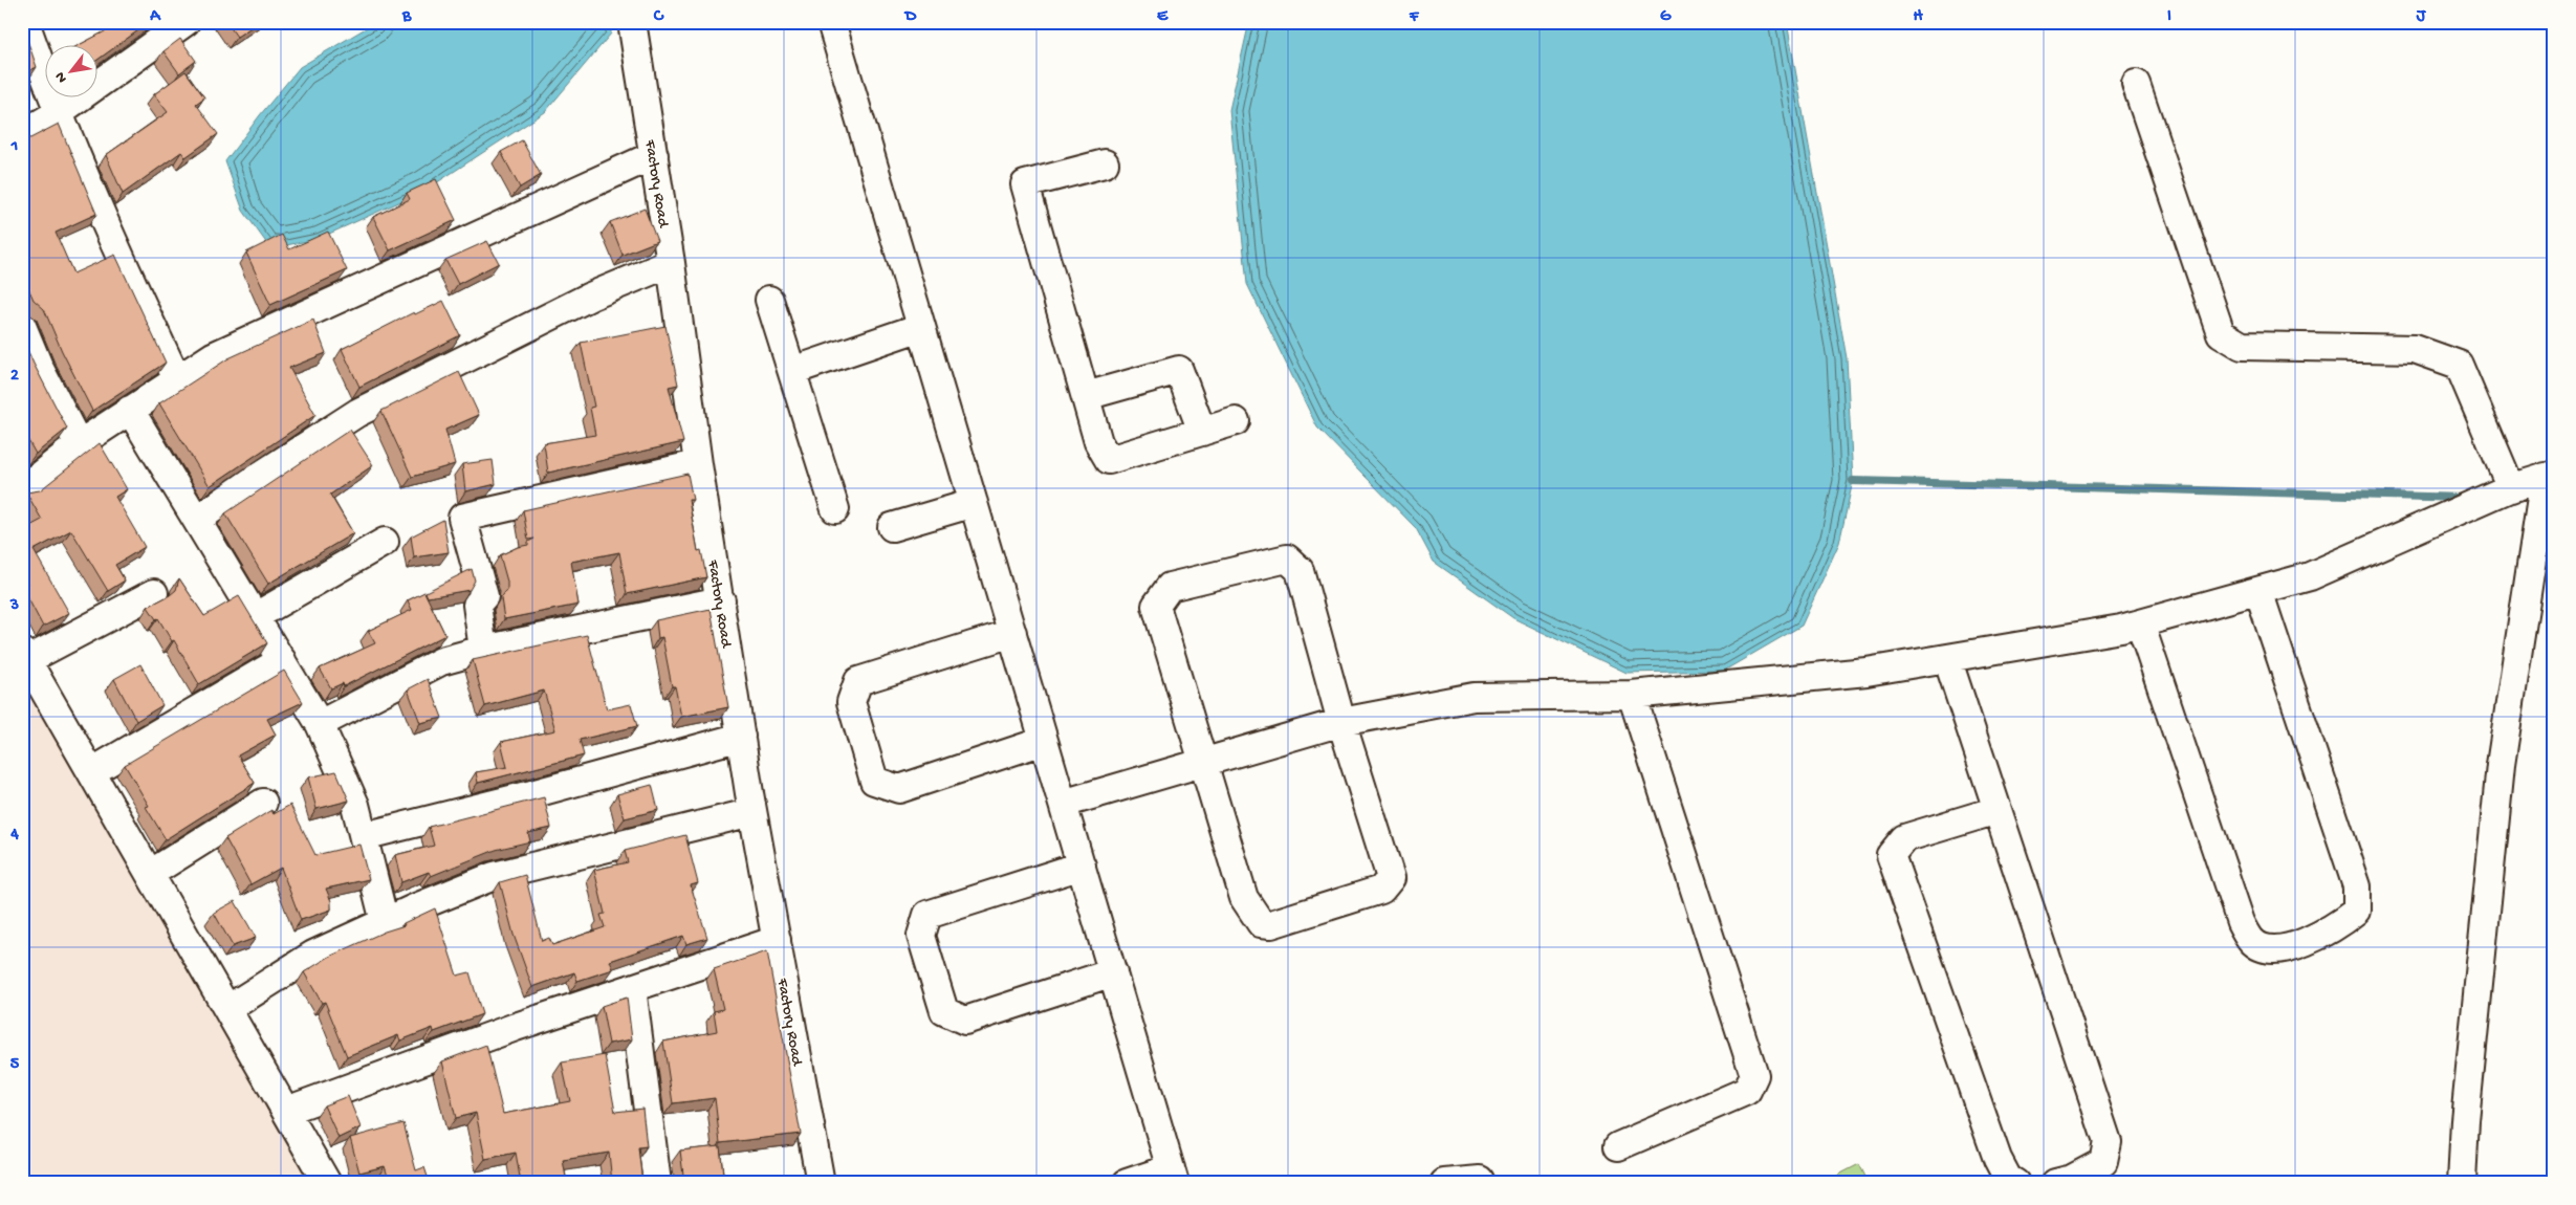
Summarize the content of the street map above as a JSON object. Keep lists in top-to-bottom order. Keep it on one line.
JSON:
{"streets":{"street":["Factory Road"]},"north":"bottom left","grid":{"columns":["A","B","C","D","E","F","G","H","I","J"],"rows":["1","2","3","4","5"]}}
